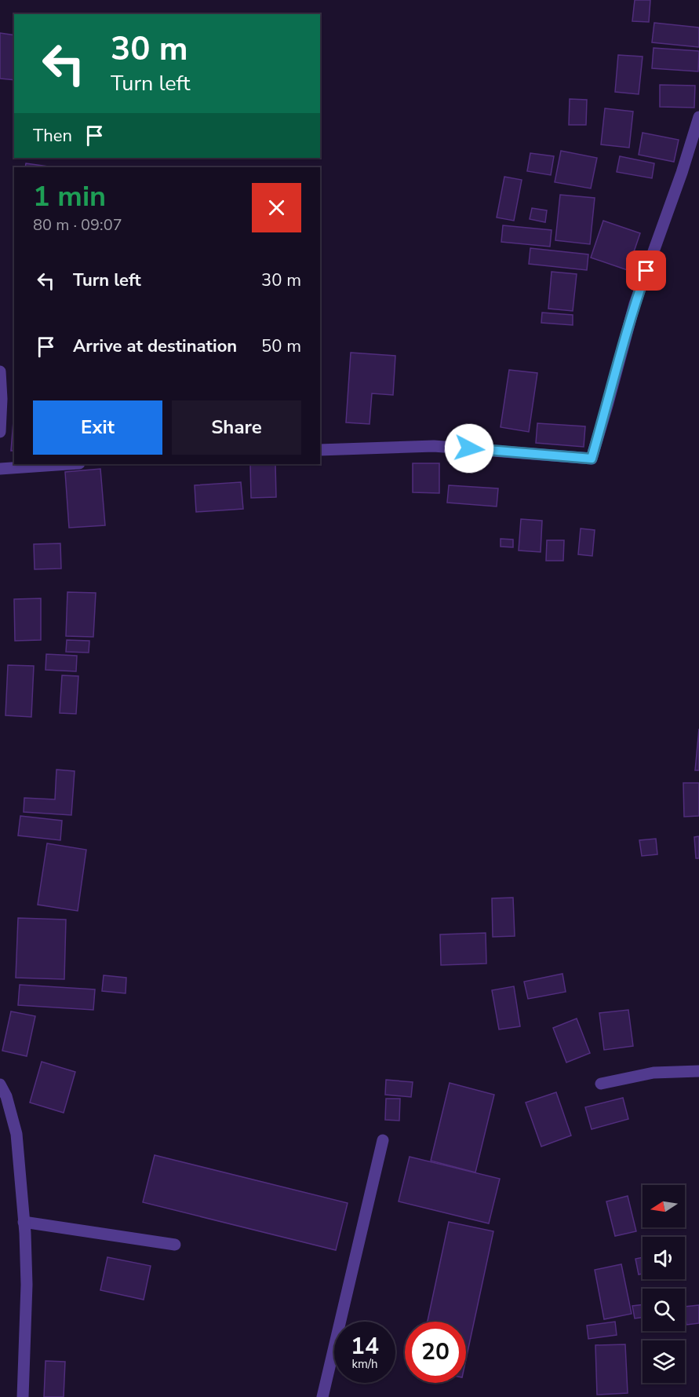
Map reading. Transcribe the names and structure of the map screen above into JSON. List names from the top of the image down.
{
  "north": "left",
  "page": {
    "turn": ["30 m", "Turn left"],
    "then": "Then",
    "heading": ["1 min", "80 m · 09:07"],
    "list": [
      {
        "name": "Turn left",
        "value": "30 m"
      },
      {
        "name": "Arrive at destination",
        "value": "50 m"
      }
    ],
    "buttons": ["Exit", "Share"],
    "speed": "14 km/h",
    "limit": "20"
  }
}
